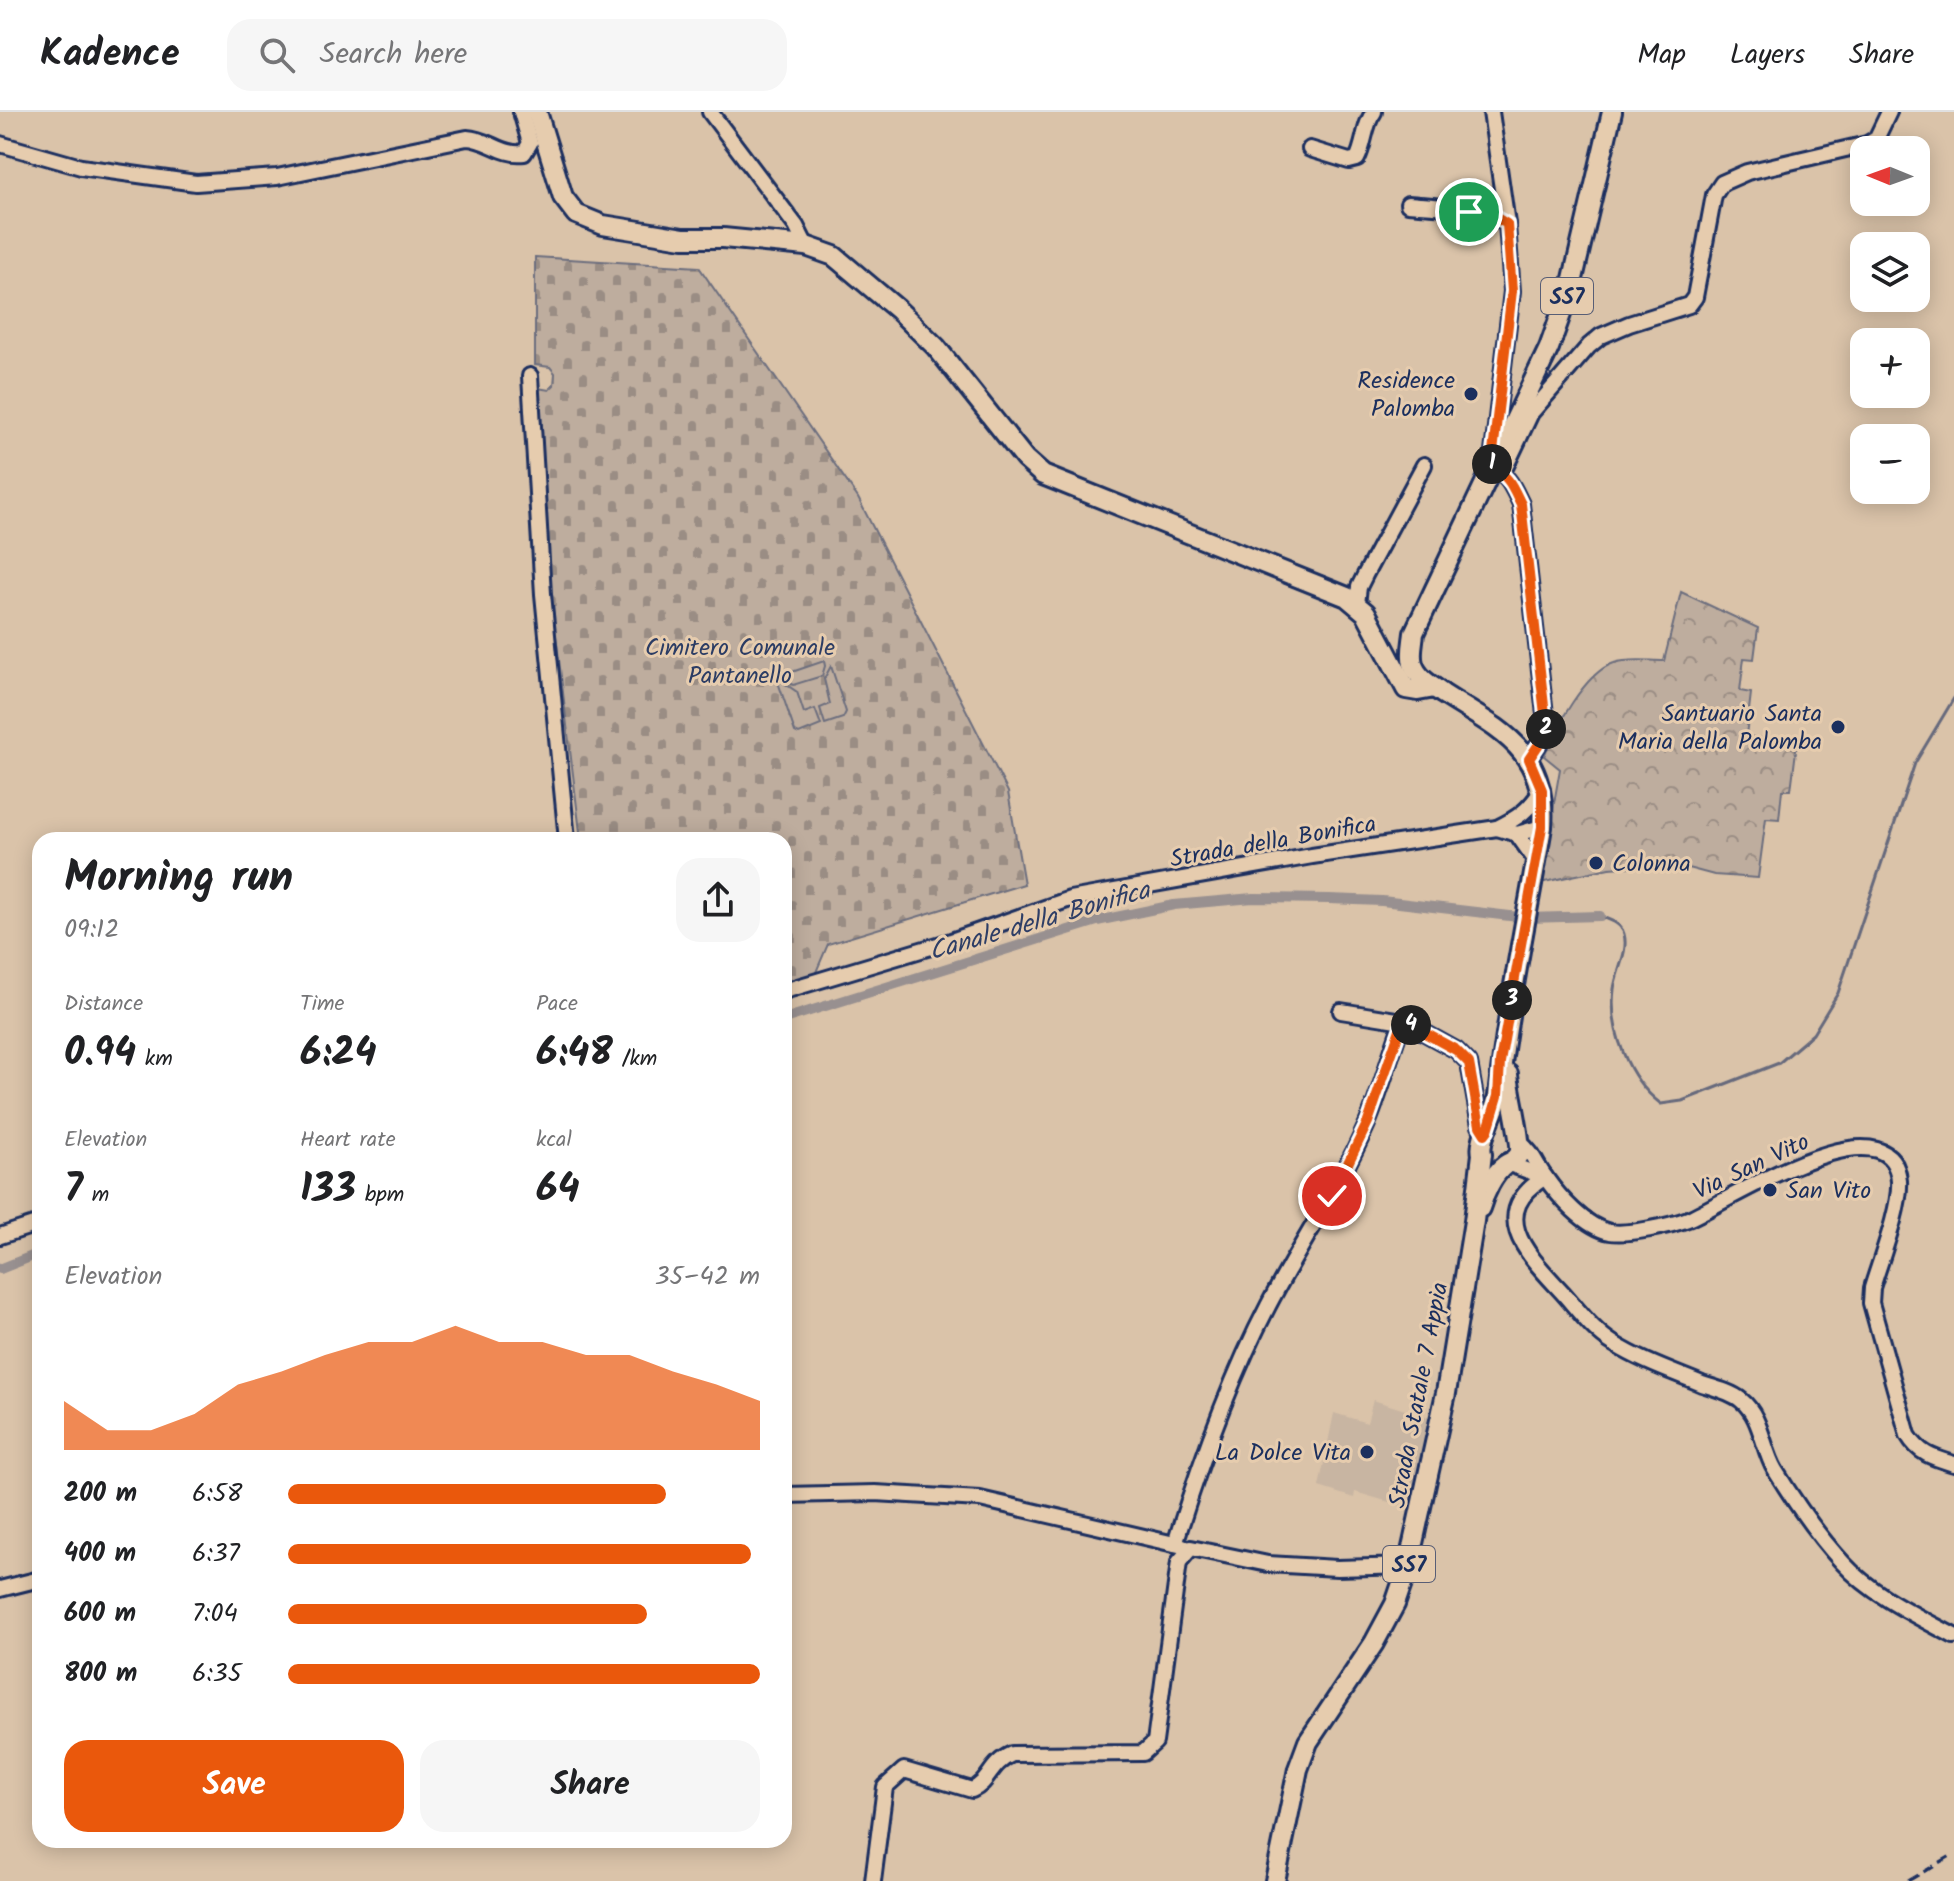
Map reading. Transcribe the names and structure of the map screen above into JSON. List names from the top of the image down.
{
  "streets": {
    "main road": ["SS7", "Strada Statale 7 Appia"],
    "street": ["Strada della Bonifica", "Via San Vito"]
  },
  "crossings": [
    ["Via San Vito", "Strada Statale 7 Appia"]
  ],
  "water": ["Canale della Bonifica"],
  "parks": ["Cimitero Comunale Pantanello"],
  "places": [
    "Residence Palomba",
    "Santuario Santa Maria della Palomba",
    "Colonna",
    "San Vito",
    "La Dolce Vita"
  ],
  "north": "left",
  "page": {
    "header": "Kadence",
    "search": "Search here",
    "nav": ["Map", "Layers", "Share"],
    "map_buttons": ["+", "−"],
    "pins": [
      "1",
      "2",
      "3",
      "4"
    ],
    "heading": ["Morning run", "09:12"],
    "stats": [
      ["Distance", "0.94 km"],
      ["Time", "6:24"],
      ["Pace", "6:48 /km"],
      ["Elevation", "7 m"],
      ["Heart rate", "133 bpm"],
      ["kcal", "64"]
    ],
    "chart": ["Elevation", "35–42 m"],
    "list": [
      {
        "name": "200 m",
        "note": "6:58"
      },
      {
        "name": "400 m",
        "note": "6:37"
      },
      {
        "name": "600 m",
        "note": "7:04"
      },
      {
        "name": "800 m",
        "note": "6:35"
      }
    ],
    "buttons": ["Save", "Share"]
  }
}
